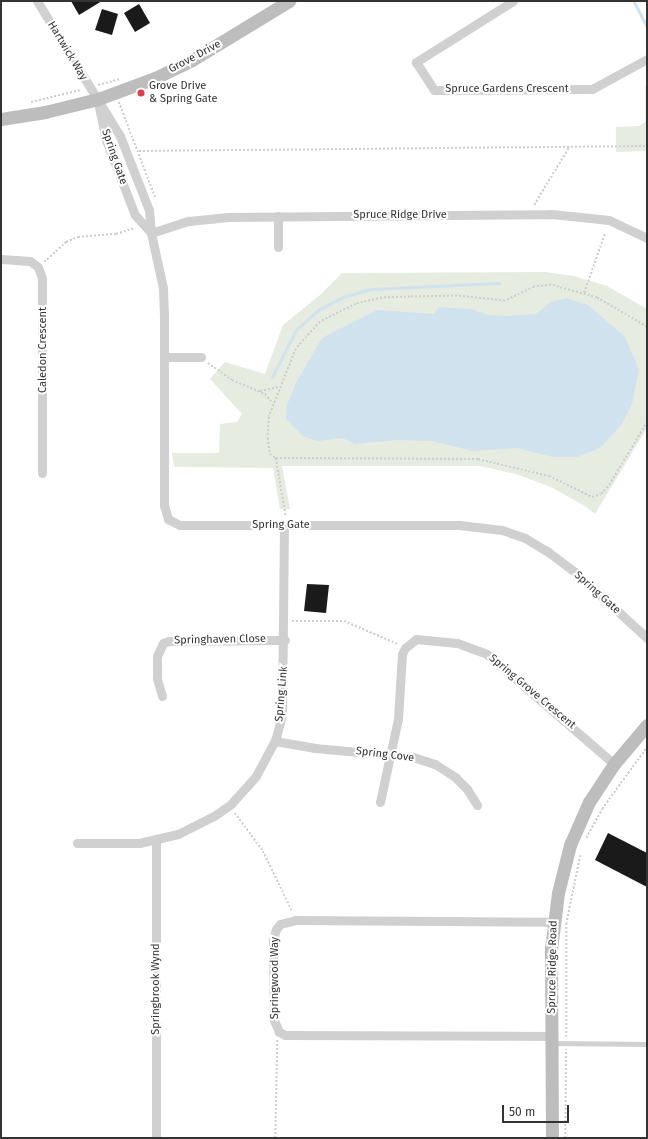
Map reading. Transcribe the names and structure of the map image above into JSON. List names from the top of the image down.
{
  "streets": {
    "street": [
      "Hartwick Way",
      "Grove Drive",
      "Spruce Gardens Crescent",
      "Spring Gate",
      "Spruce Ridge Drive",
      "Caledon Crescent",
      "Springhaven Close",
      "Spring Grove Crescent",
      "Spring Link",
      "Spring Cove",
      "Spruce Ridge Road",
      "Springwood Way",
      "Springbrook Wynd"
    ]
  },
  "crossings": [
    ["Hartwick Way", "Grove Drive"],
    ["Hartwick Way", "Spring Gate"],
    ["Grove Drive", "Spring Gate"],
    ["Spring Gate", "Spruce Ridge Drive"],
    ["Spring Gate", "Spring Link"],
    ["Springhaven Close", "Spring Link"],
    ["Spring Grove Crescent", "Spruce Ridge Road"],
    ["Spring Link", "Spring Cove"],
    ["Spring Link", "Springbrook Wynd"],
    ["Spruce Ridge Road", "Springwood Way"]
  ],
  "places": ["Grove Drive & Spring Gate"],
  "scale_bar": "50 m"
}
